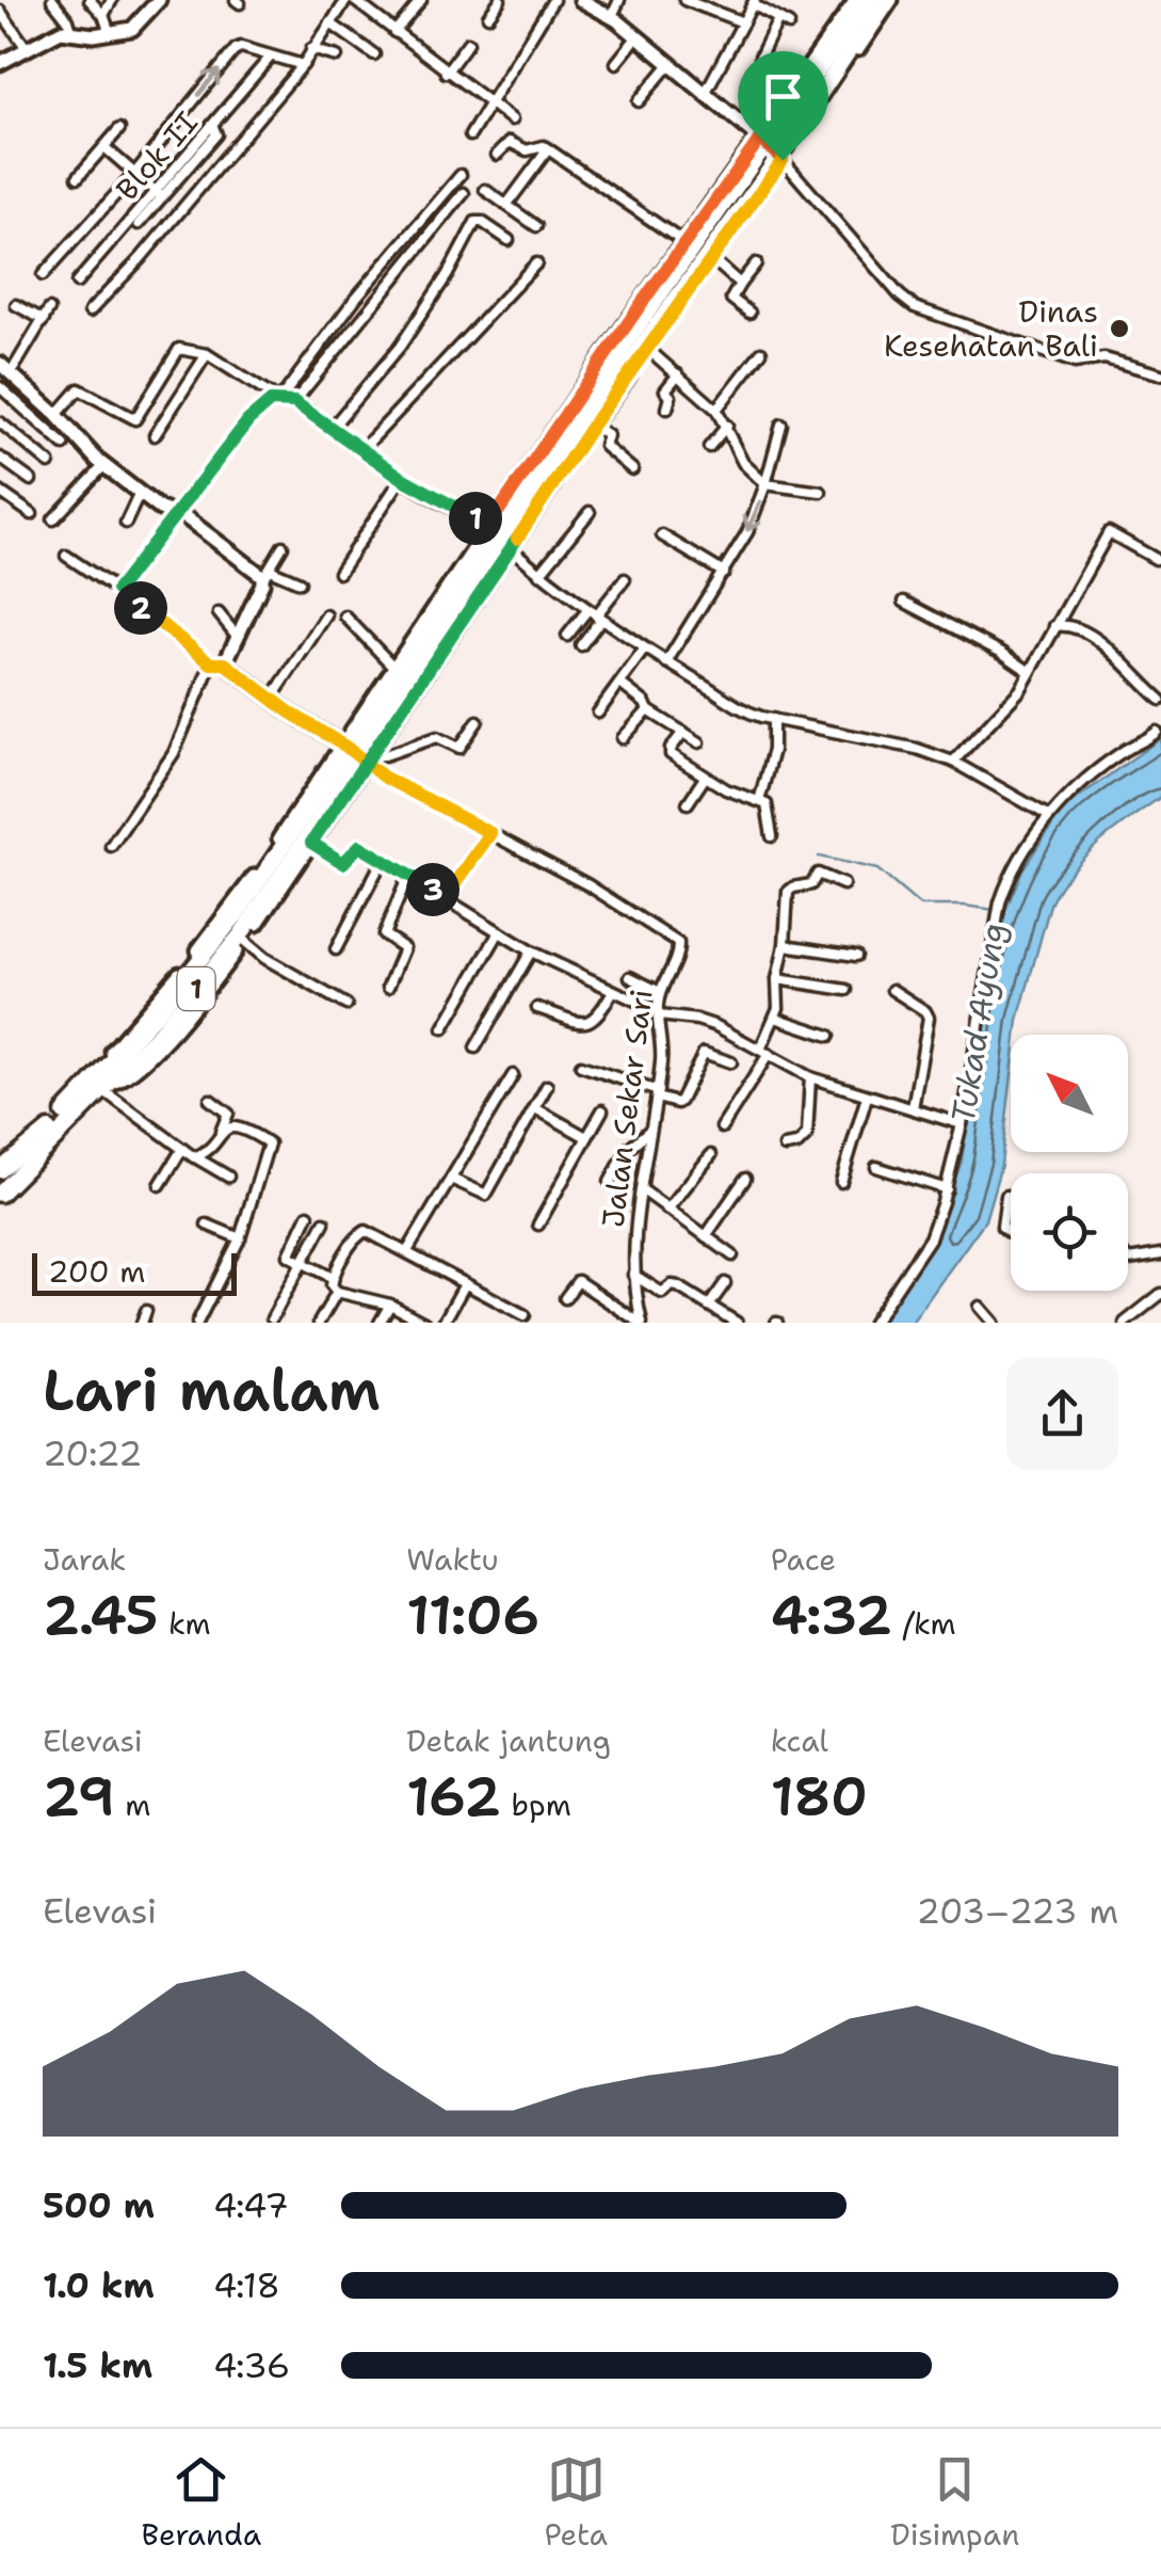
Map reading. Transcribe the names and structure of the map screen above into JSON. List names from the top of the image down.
{
  "streets": {
    "highway": ["1"],
    "street": ["Blok II", "Jalan Sekar Sari"]
  },
  "crossings": [
    ["1", "Jalan Sekar Sari"]
  ],
  "water": ["Tukad Ayung"],
  "places": ["Dinas Kesehatan Bali"],
  "scale_bar": "200 m",
  "north": "top left",
  "page": {
    "pins": ["1", "2", "3"],
    "scale": "200 m",
    "heading": ["Lari malam", "20:22"],
    "stats": [
      ["Jarak", "2.45 km"],
      ["Waktu", "11:06"],
      ["Pace", "4:32 /km"],
      ["Elevasi", "29 m"],
      ["Detak jantung", "162 bpm"],
      ["kcal", "180"]
    ],
    "chart": ["Elevasi", "203–223 m"],
    "list": [
      {
        "name": "500 m",
        "note": "4:47"
      },
      {
        "name": "1.0 km",
        "note": "4:18"
      },
      {
        "name": "1.5 km",
        "note": "4:36"
      }
    ],
    "tabs": ["Beranda", "Peta", "Disimpan"]
  }
}
